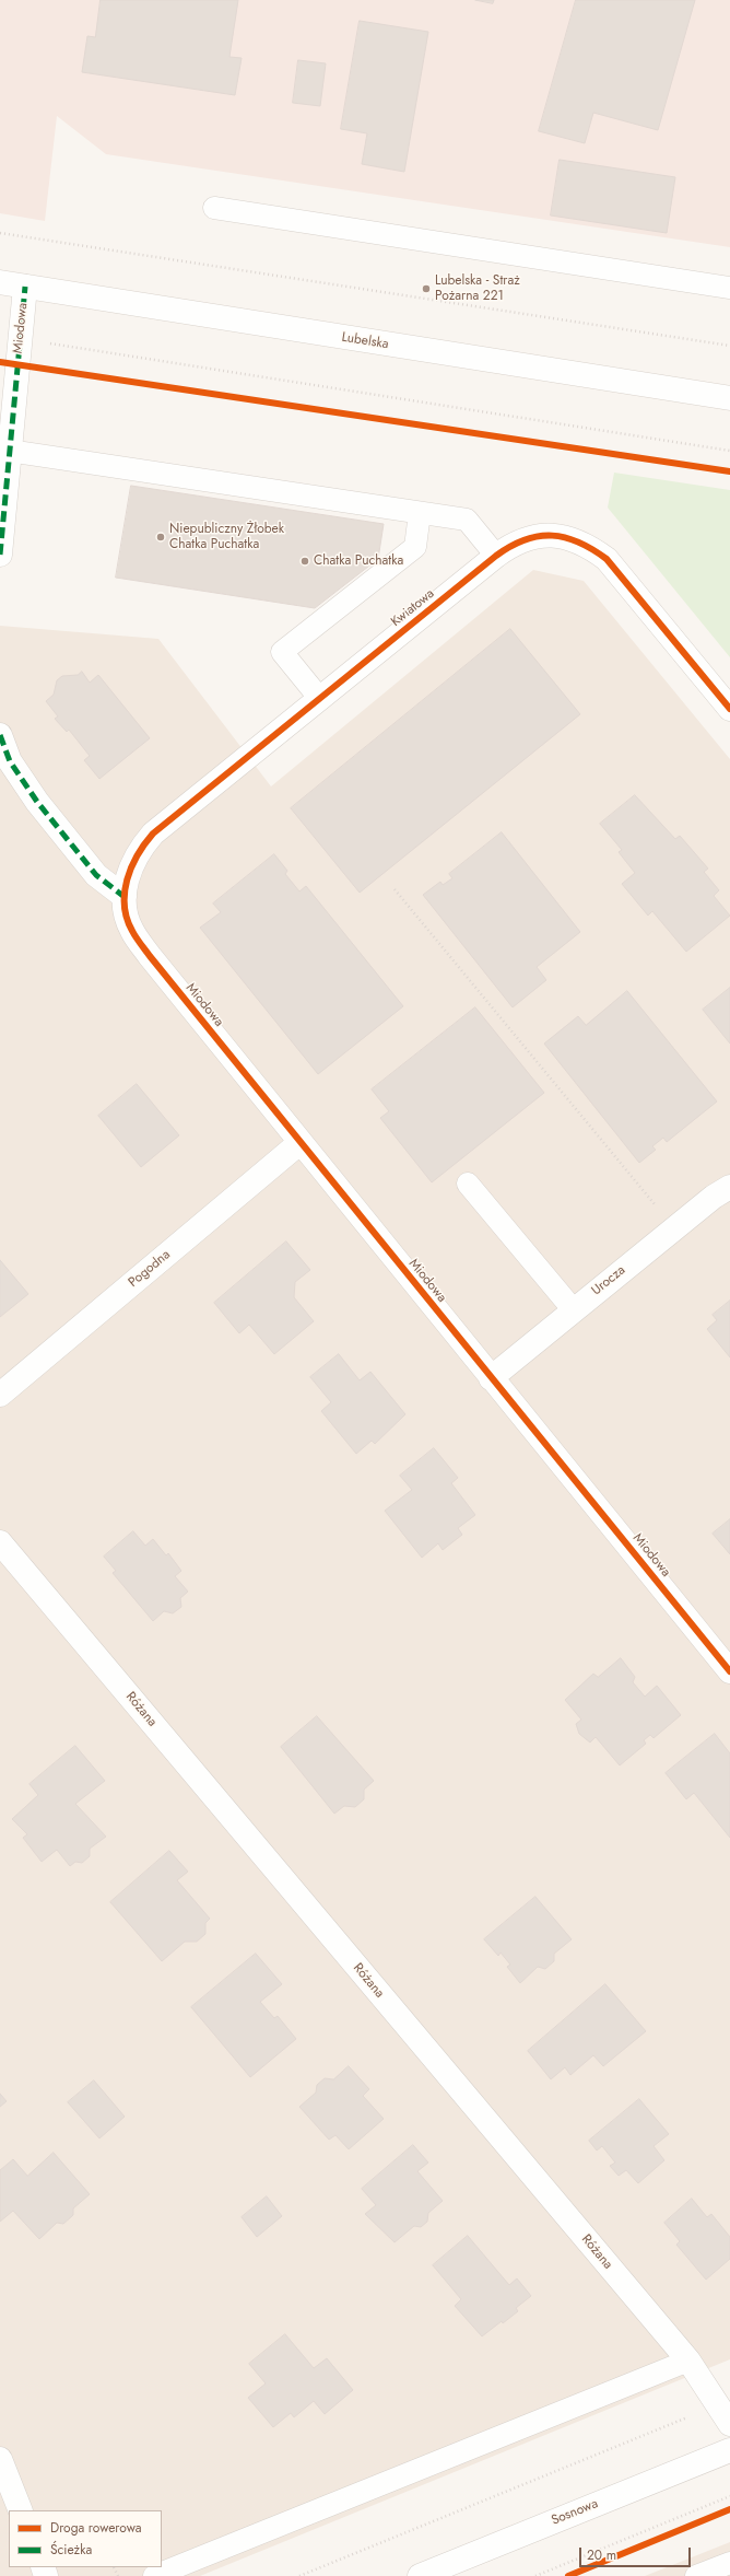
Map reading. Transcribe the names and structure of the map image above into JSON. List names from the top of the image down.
{
  "streets": {
    "street": [
      "Miodowa",
      "Lubelska",
      "Kwiatowa",
      "Pogodna",
      "Urocza",
      "Różana",
      "Sosnowa"
    ]
  },
  "crossings": [
    ["Miodowa", "Lubelska"],
    ["Miodowa", "Kwiatowa"],
    ["Miodowa", "Pogodna"],
    ["Miodowa", "Urocza"]
  ],
  "places": ["Lubelska - Straż Pożarna 221", "Niepubliczny Żłobek Chatka Puchatka", "Chatka Puchatka"],
  "legend": ["Droga rowerowa", "Ścieżka"],
  "scale_bar": "20 m"
}
